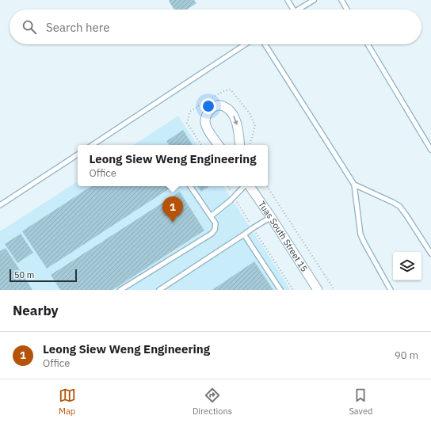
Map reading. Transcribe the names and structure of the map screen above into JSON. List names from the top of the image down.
{
  "streets": {
    "street": ["Tuas South Street 15"]
  },
  "scale_bar": "50 m",
  "page": {
    "search": "Search here",
    "popup": ["Leong Siew Weng Engineering", "Office"],
    "pins": "1",
    "scale": "50 m",
    "heading": "Nearby",
    "list": [
      {
        "mark": "1",
        "name": "Leong Siew Weng Engineering",
        "note": "Office",
        "value": "90 m"
      }
    ],
    "nav": ["Map", "Directions", "Saved"]
  }
}
